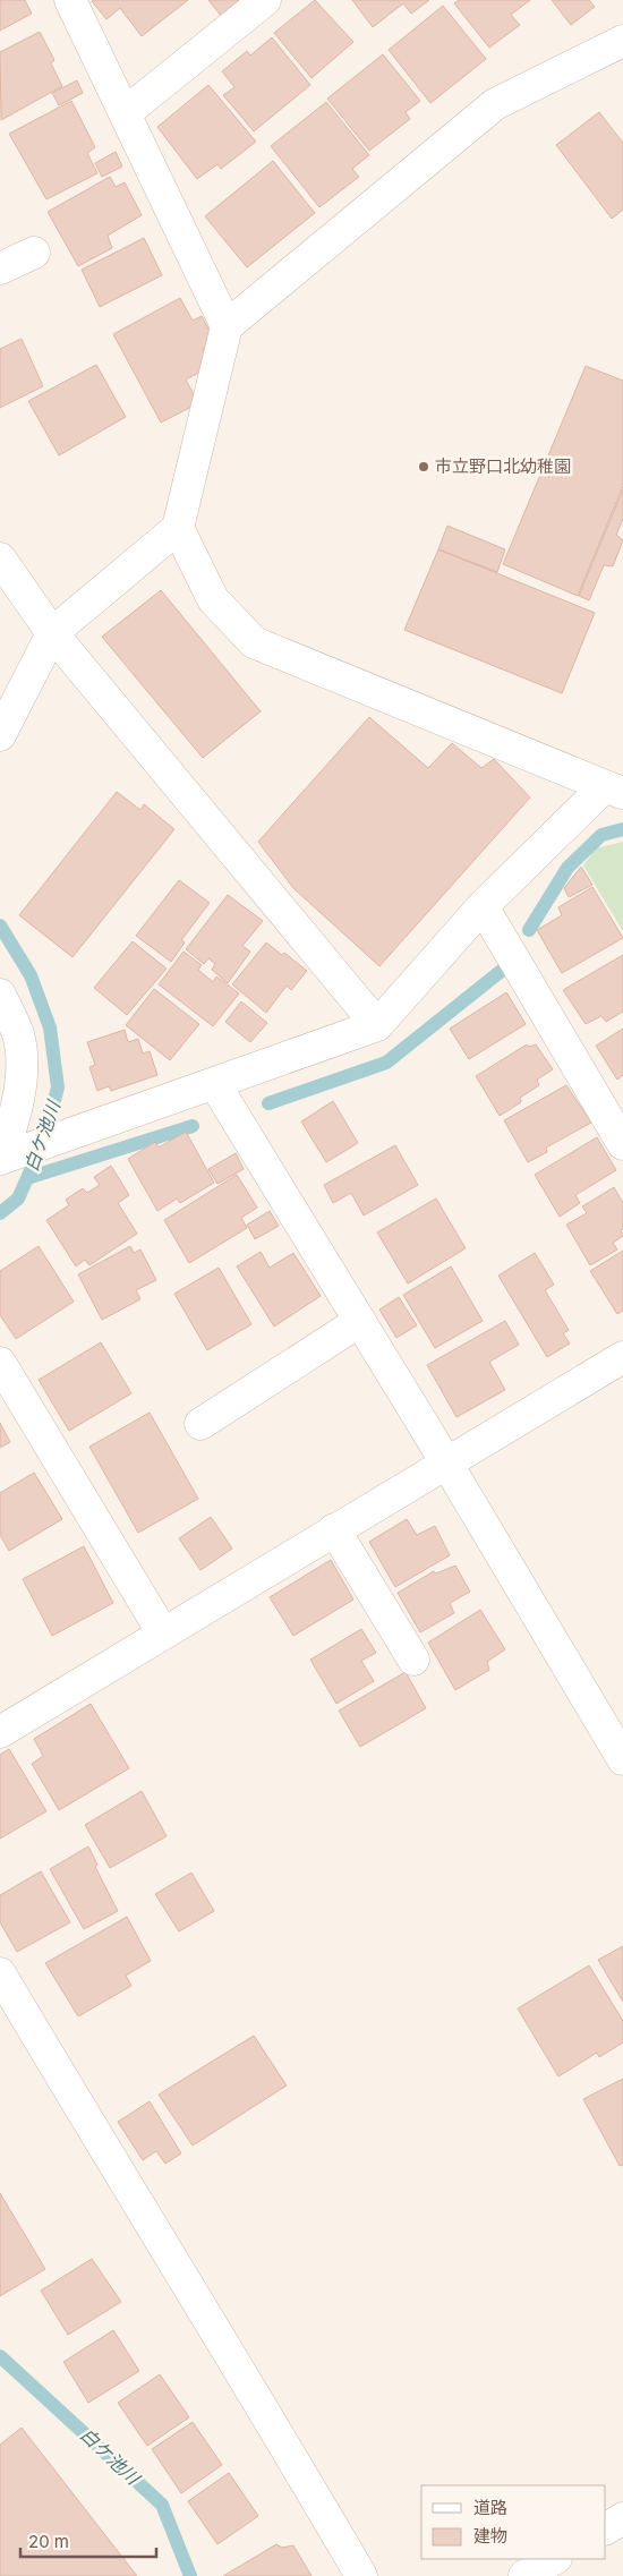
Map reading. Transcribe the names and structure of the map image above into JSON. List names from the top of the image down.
{
  "water": ["白ケ池川"],
  "places": ["市立野口北幼稚園"],
  "legend": ["道路", "建物"],
  "scale_bar": "20 m"
}
